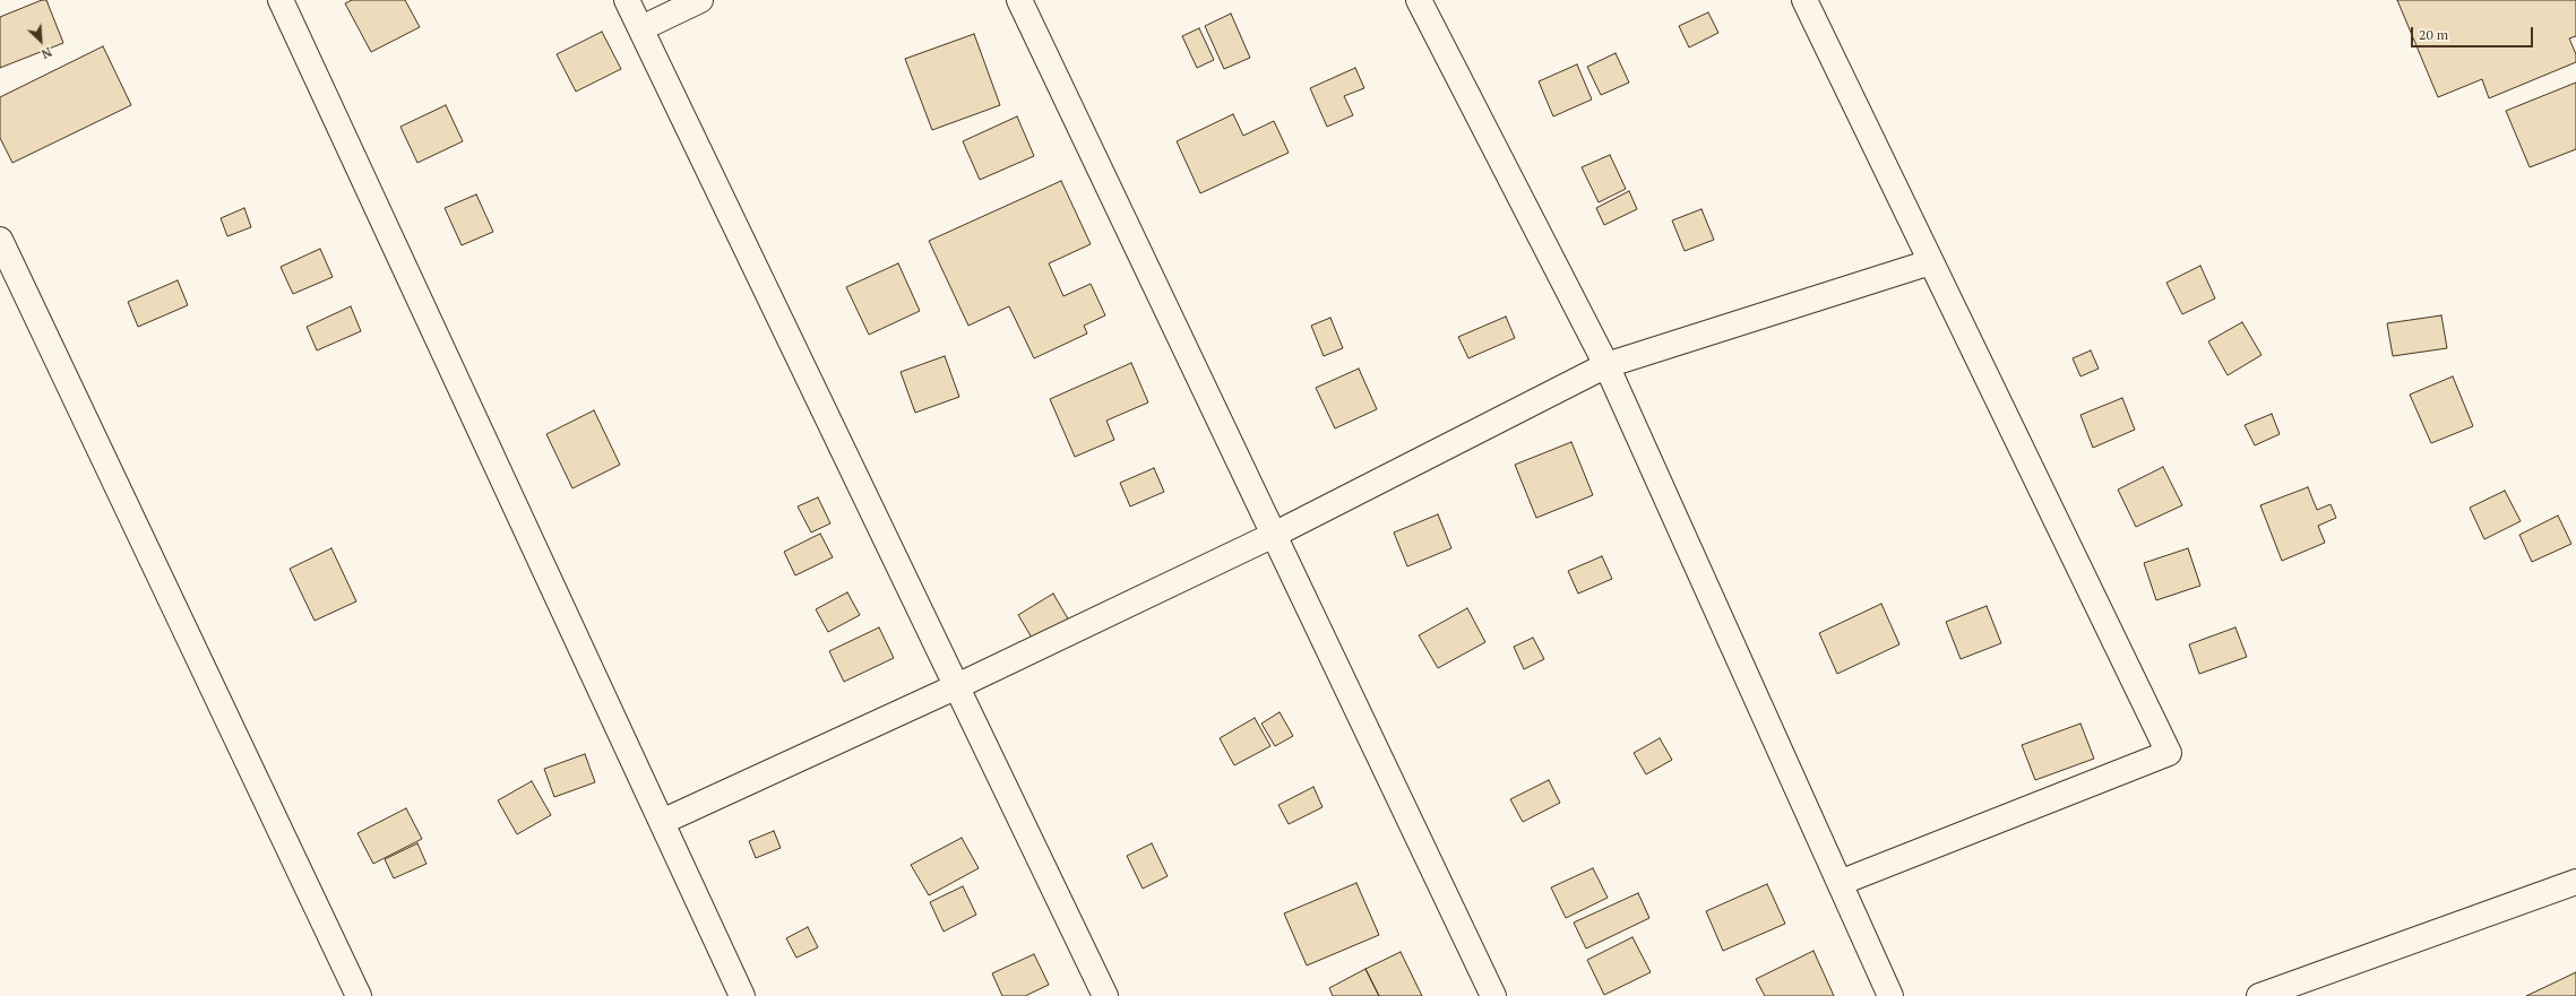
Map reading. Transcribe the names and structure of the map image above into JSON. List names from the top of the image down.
{
  "scale_bar": "20 m",
  "north": "bottom right"
}
